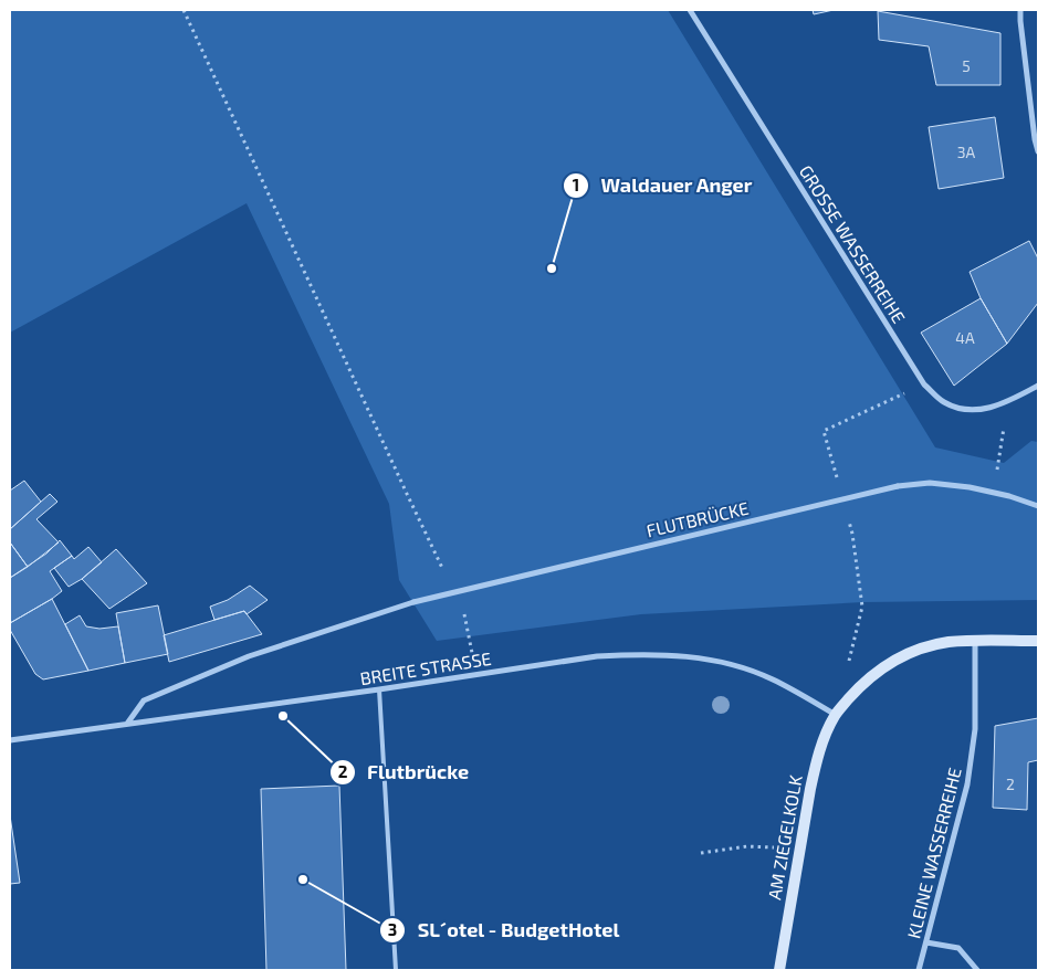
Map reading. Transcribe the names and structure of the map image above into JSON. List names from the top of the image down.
{
  "streets": {
    "main road": ["AM ZIEGELKOLK"],
    "street": [
      "GROSSE WASSERREIHE",
      "FLUTBRÜCKE",
      "BREITE STRASSE",
      "KLEINE WASSERREIHE"
    ]
  },
  "crossings": [
    ["FLUTBRÜCKE", "BREITE STRASSE"],
    ["BREITE STRASSE", "AM ZIEGELKOLK"],
    ["AM ZIEGELKOLK", "KLEINE WASSERREIHE"]
  ],
  "places": ["Waldauer Anger", "Flutbrücke", "SL´otel - BudgetHotel"],
  "house_numbers": [
    "5",
    "3A",
    "4A",
    "2"
  ]
}
